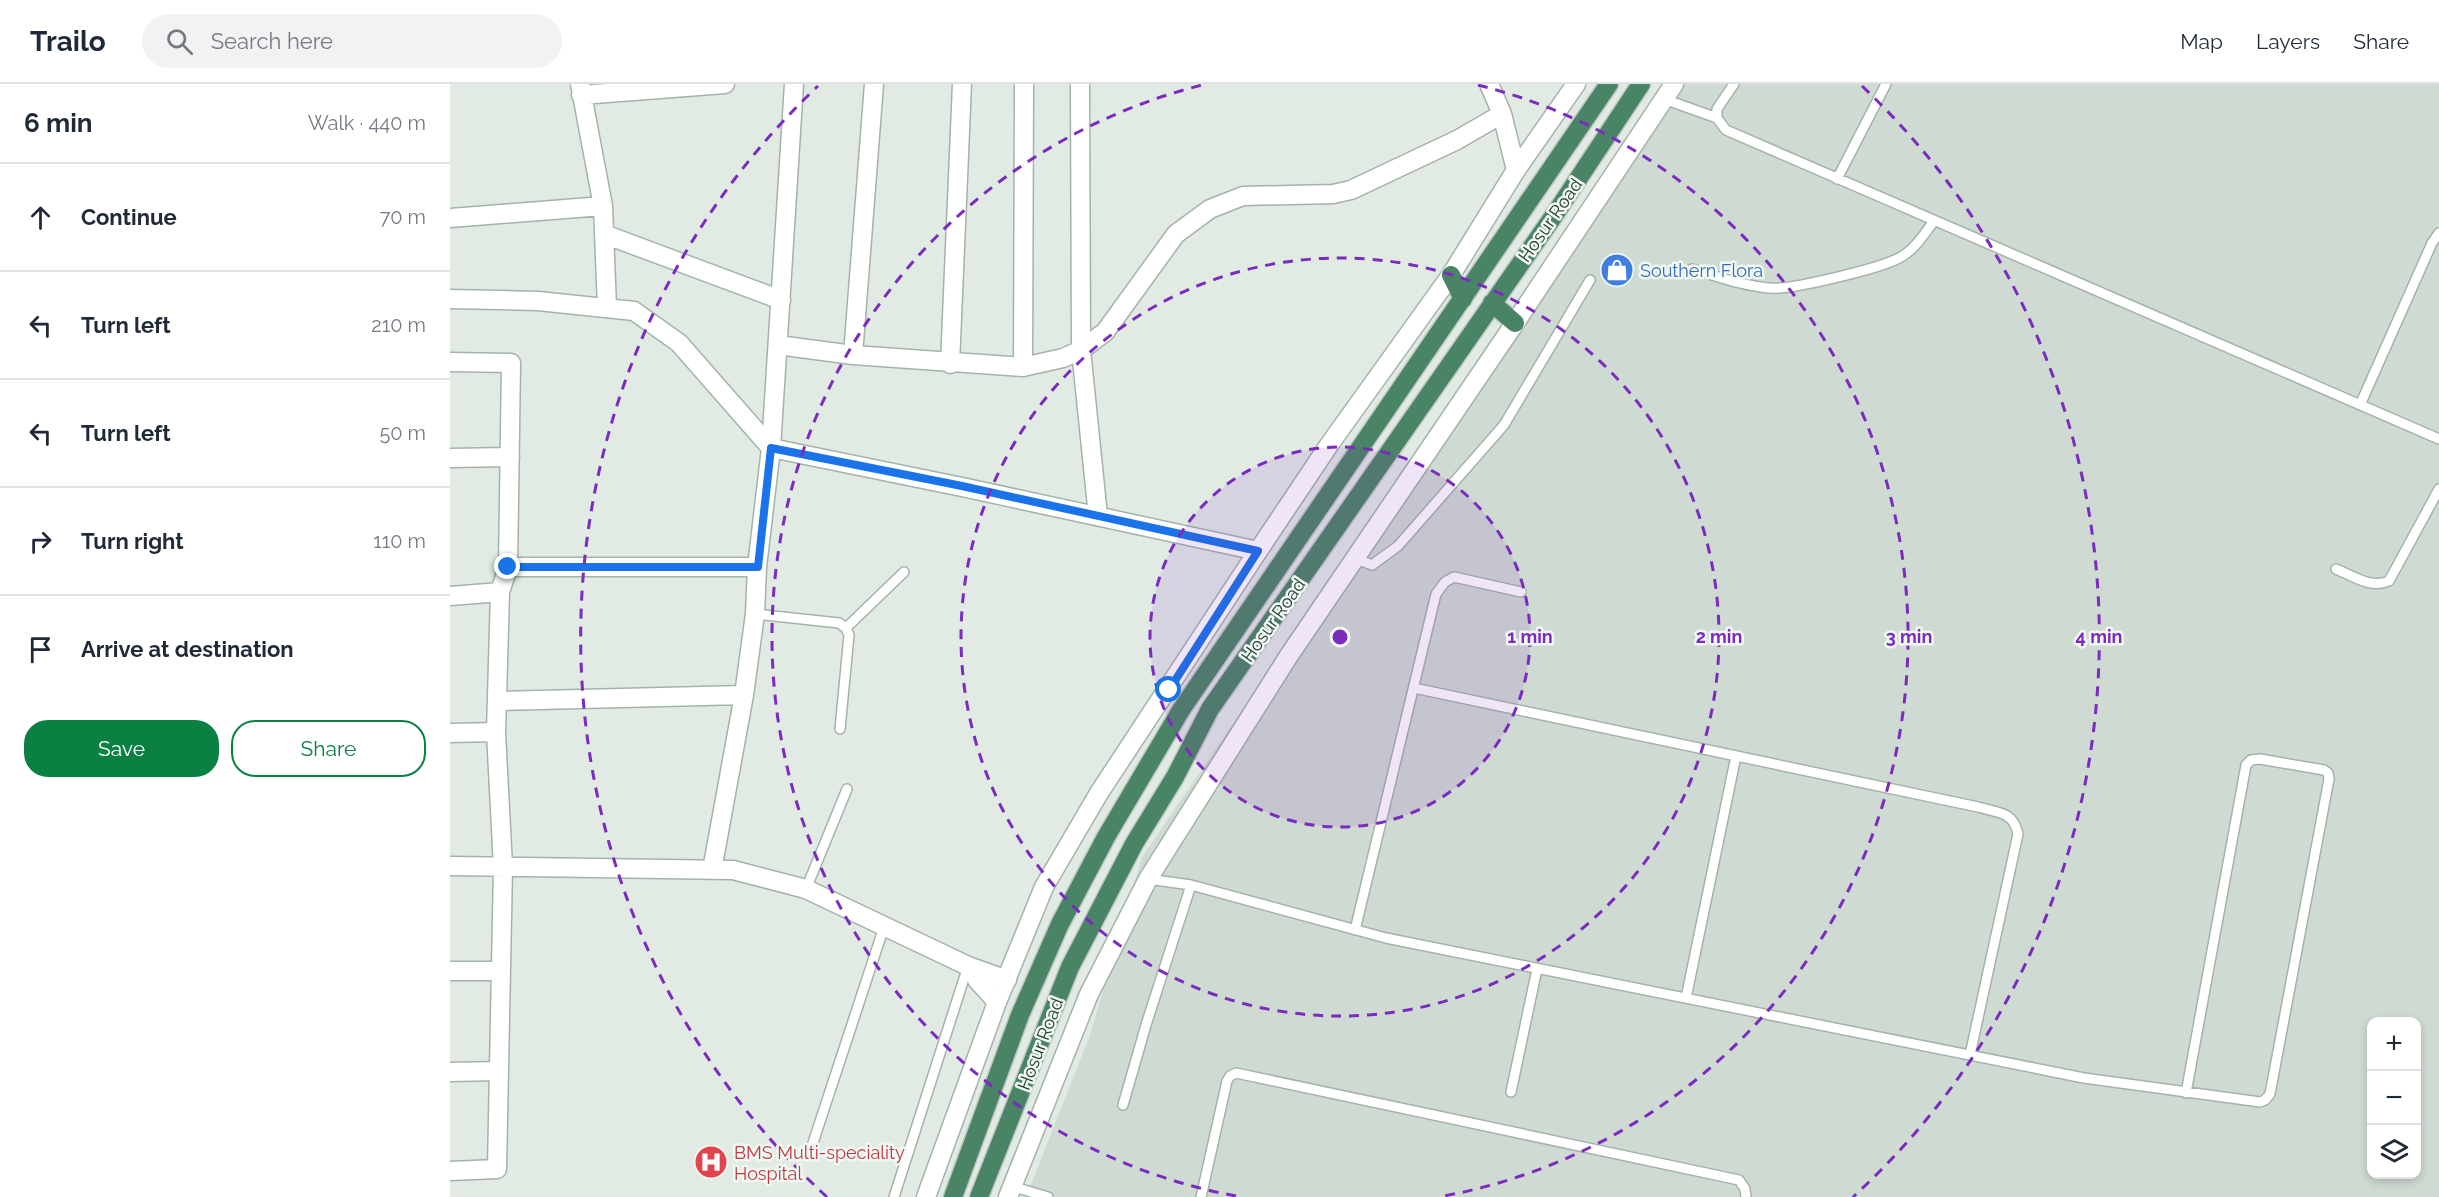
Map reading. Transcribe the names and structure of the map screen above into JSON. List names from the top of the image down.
{
  "streets": {
    "highway": ["Hosur Road"]
  },
  "places": {
    "shop": ["Southern Flora"],
    "hospital": ["BMS Multi-speciality Hospital"]
  },
  "page": {
    "header": "Trailo",
    "search": "Search here",
    "nav": ["Map", "Layers", "Share"],
    "heading": ["6 min", "Walk · 440 m"],
    "list": [
      ["Continue", "70 m"],
      ["Turn left", "210 m"],
      ["Turn left", "50 m"],
      ["Turn right", "110 m"],
      "Arrive at destination"
    ],
    "buttons": ["Save", "Share"],
    "map_buttons": ["+", "−"]
  },
  "rings": [
    "1 min",
    "2 min",
    "3 min",
    "4 min"
  ]
}
